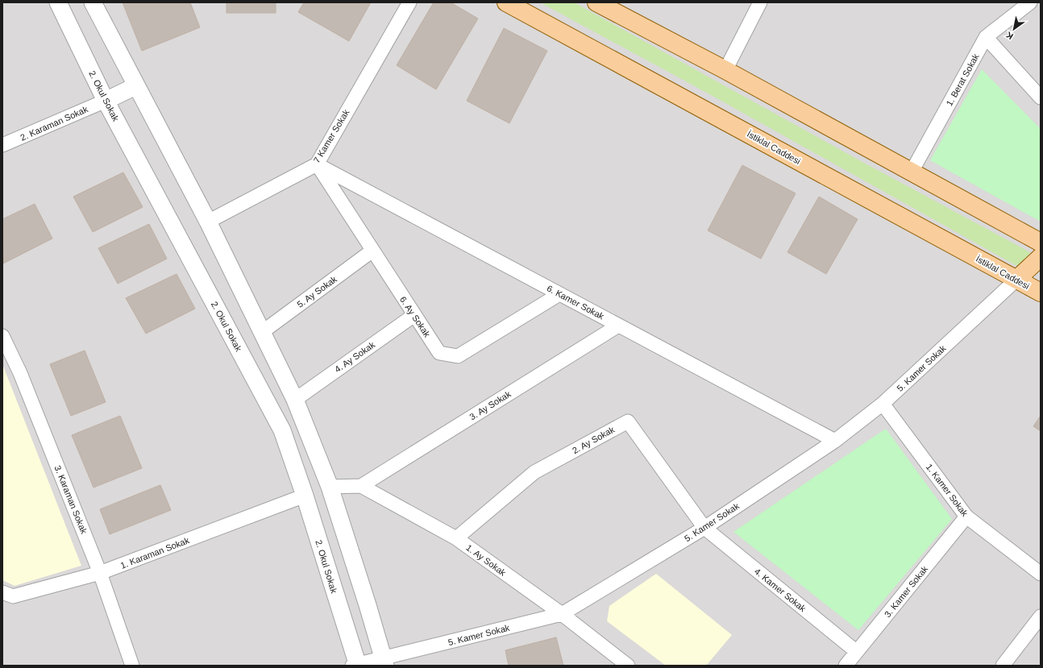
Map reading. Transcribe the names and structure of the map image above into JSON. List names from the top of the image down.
{
  "streets": {
    "main road": ["İstiklal Caddesi"],
    "street": [
      "1. Berat Sokak",
      "2. Okul Sokak",
      "2. Karaman Sokak",
      "7 Kamer Sokak",
      "5. Ay Sokak",
      "6. Kamer Sokak",
      "6. Ay Sokak",
      "4. Ay Sokak",
      "5. Kamer Sokak",
      "3. Ay Sokak",
      "2. Ay Sokak",
      "1. Kamer Sokak",
      "3. Karaman Sokak",
      "1. Karaman Sokak",
      "1. Ay Sokak",
      "4. Kamer Sokak",
      "3. Kamer Sokak"
    ]
  },
  "crossings": [
    ["2. Okul Sokak", "2. Karaman Sokak"],
    ["2. Okul Sokak", "5. Kamer Sokak"],
    ["2. Okul Sokak", "1. Karaman Sokak"],
    ["7 Kamer Sokak", "6. Kamer Sokak"],
    ["7 Kamer Sokak", "6. Ay Sokak"],
    ["İstiklal Caddesi", "5. Kamer Sokak"],
    ["5. Ay Sokak", "6. Ay Sokak"],
    ["6. Kamer Sokak", "6. Ay Sokak"],
    ["6. Kamer Sokak", "5. Kamer Sokak"],
    ["6. Kamer Sokak", "3. Ay Sokak"],
    ["6. Ay Sokak", "4. Ay Sokak"],
    ["5. Kamer Sokak", "2. Ay Sokak"],
    ["5. Kamer Sokak", "1. Kamer Sokak"],
    ["5. Kamer Sokak", "1. Ay Sokak"],
    ["5. Kamer Sokak", "4. Kamer Sokak"],
    ["3. Ay Sokak", "1. Ay Sokak"],
    ["2. Ay Sokak", "1. Ay Sokak"],
    ["2. Ay Sokak", "4. Kamer Sokak"],
    ["1. Kamer Sokak", "3. Kamer Sokak"],
    ["3. Karaman Sokak", "1. Karaman Sokak"],
    ["4. Kamer Sokak", "3. Kamer Sokak"]
  ],
  "north": "bottom left"
}
